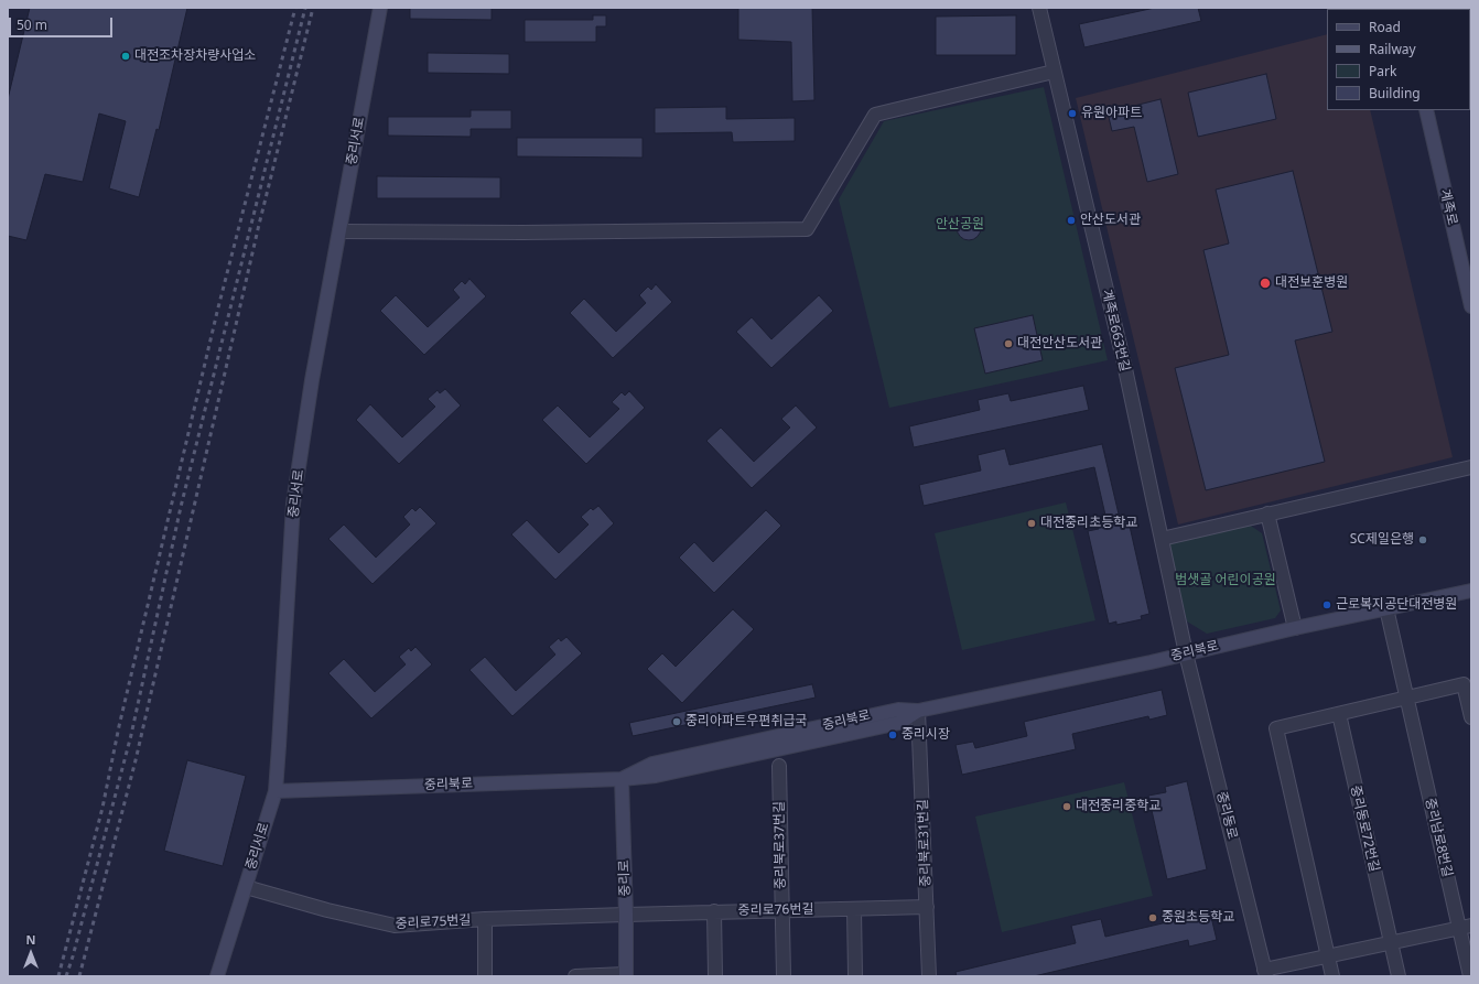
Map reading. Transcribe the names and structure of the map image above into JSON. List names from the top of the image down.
{
  "streets": {
    "main road": [
      "중리서로",
      "계족로",
      "중리북로",
      "중리로"
    ],
    "street": [
      "계족로663번길",
      "중리동로",
      "중리동로72번길",
      "중리남로8번길",
      "중리북로31번길",
      "중리북로37번길",
      "중리로76번길",
      "중리로75번길"
    ]
  },
  "crossings": [
    ["중리서로", "중리북로"],
    ["중리서로", "중리로75번길"],
    ["계족로663번길", "중리북로"],
    ["계족로663번길", "중리동로"],
    ["중리북로", "중리동로"],
    ["중리북로", "중리남로8번길"],
    ["중리북로", "중리북로31번길"],
    ["중리북로", "중리로"],
    ["중리북로31번길", "중리로76번길"],
    ["중리북로37번길", "중리로76번길"],
    ["중리로", "중리로76번길"],
    ["중리로", "중리로75번길"],
    ["중리로76번길", "중리로75번길"]
  ],
  "parks": ["안산공원", "범샛골 어린이공원"],
  "places": [
    "대전조차장차량사업소",
    "유원아파트",
    "안산도서관",
    "대전보훈병원",
    "대전안산도서관",
    "대전중리초등학교",
    "SC제일은행",
    "근로복지공단대전병원",
    "중리아파트우편취급국",
    "중리시장",
    "대전중리중학교",
    "중원초등학교"
  ],
  "legend": [
    "Road",
    "Railway",
    "Park",
    "Building"
  ],
  "scale_bar": "50 m",
  "north": "top"
}
